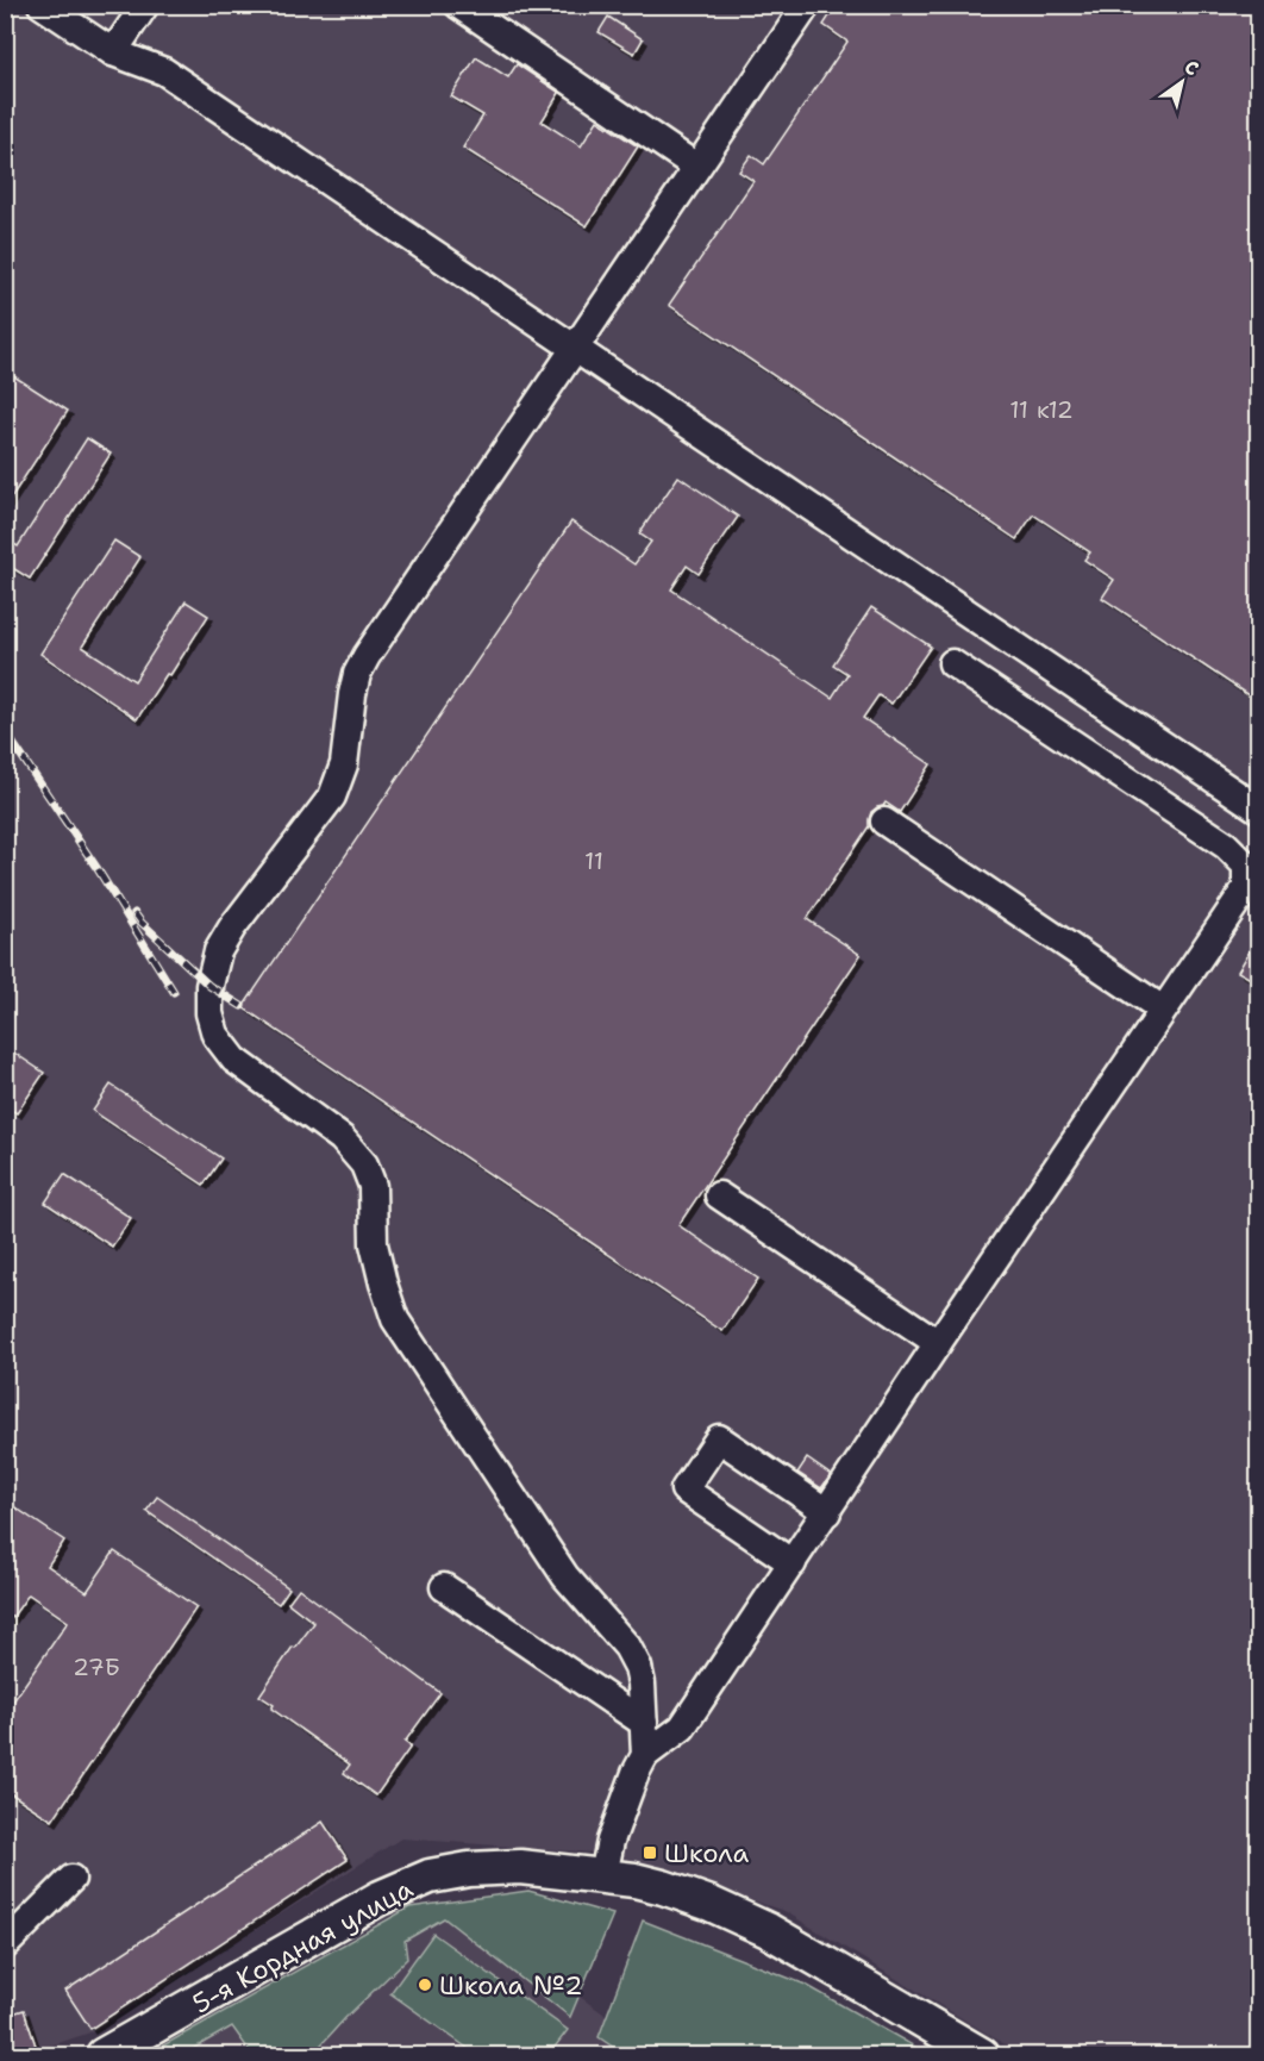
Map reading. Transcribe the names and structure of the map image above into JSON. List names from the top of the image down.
{
  "streets": {
    "main road": ["5-я Кордная улица"]
  },
  "places": {
    "transit": ["Школа"],
    "other": ["Школа №2"]
  },
  "house_numbers": ["11 к12", "11", "27Б"],
  "north": "top right"
}
